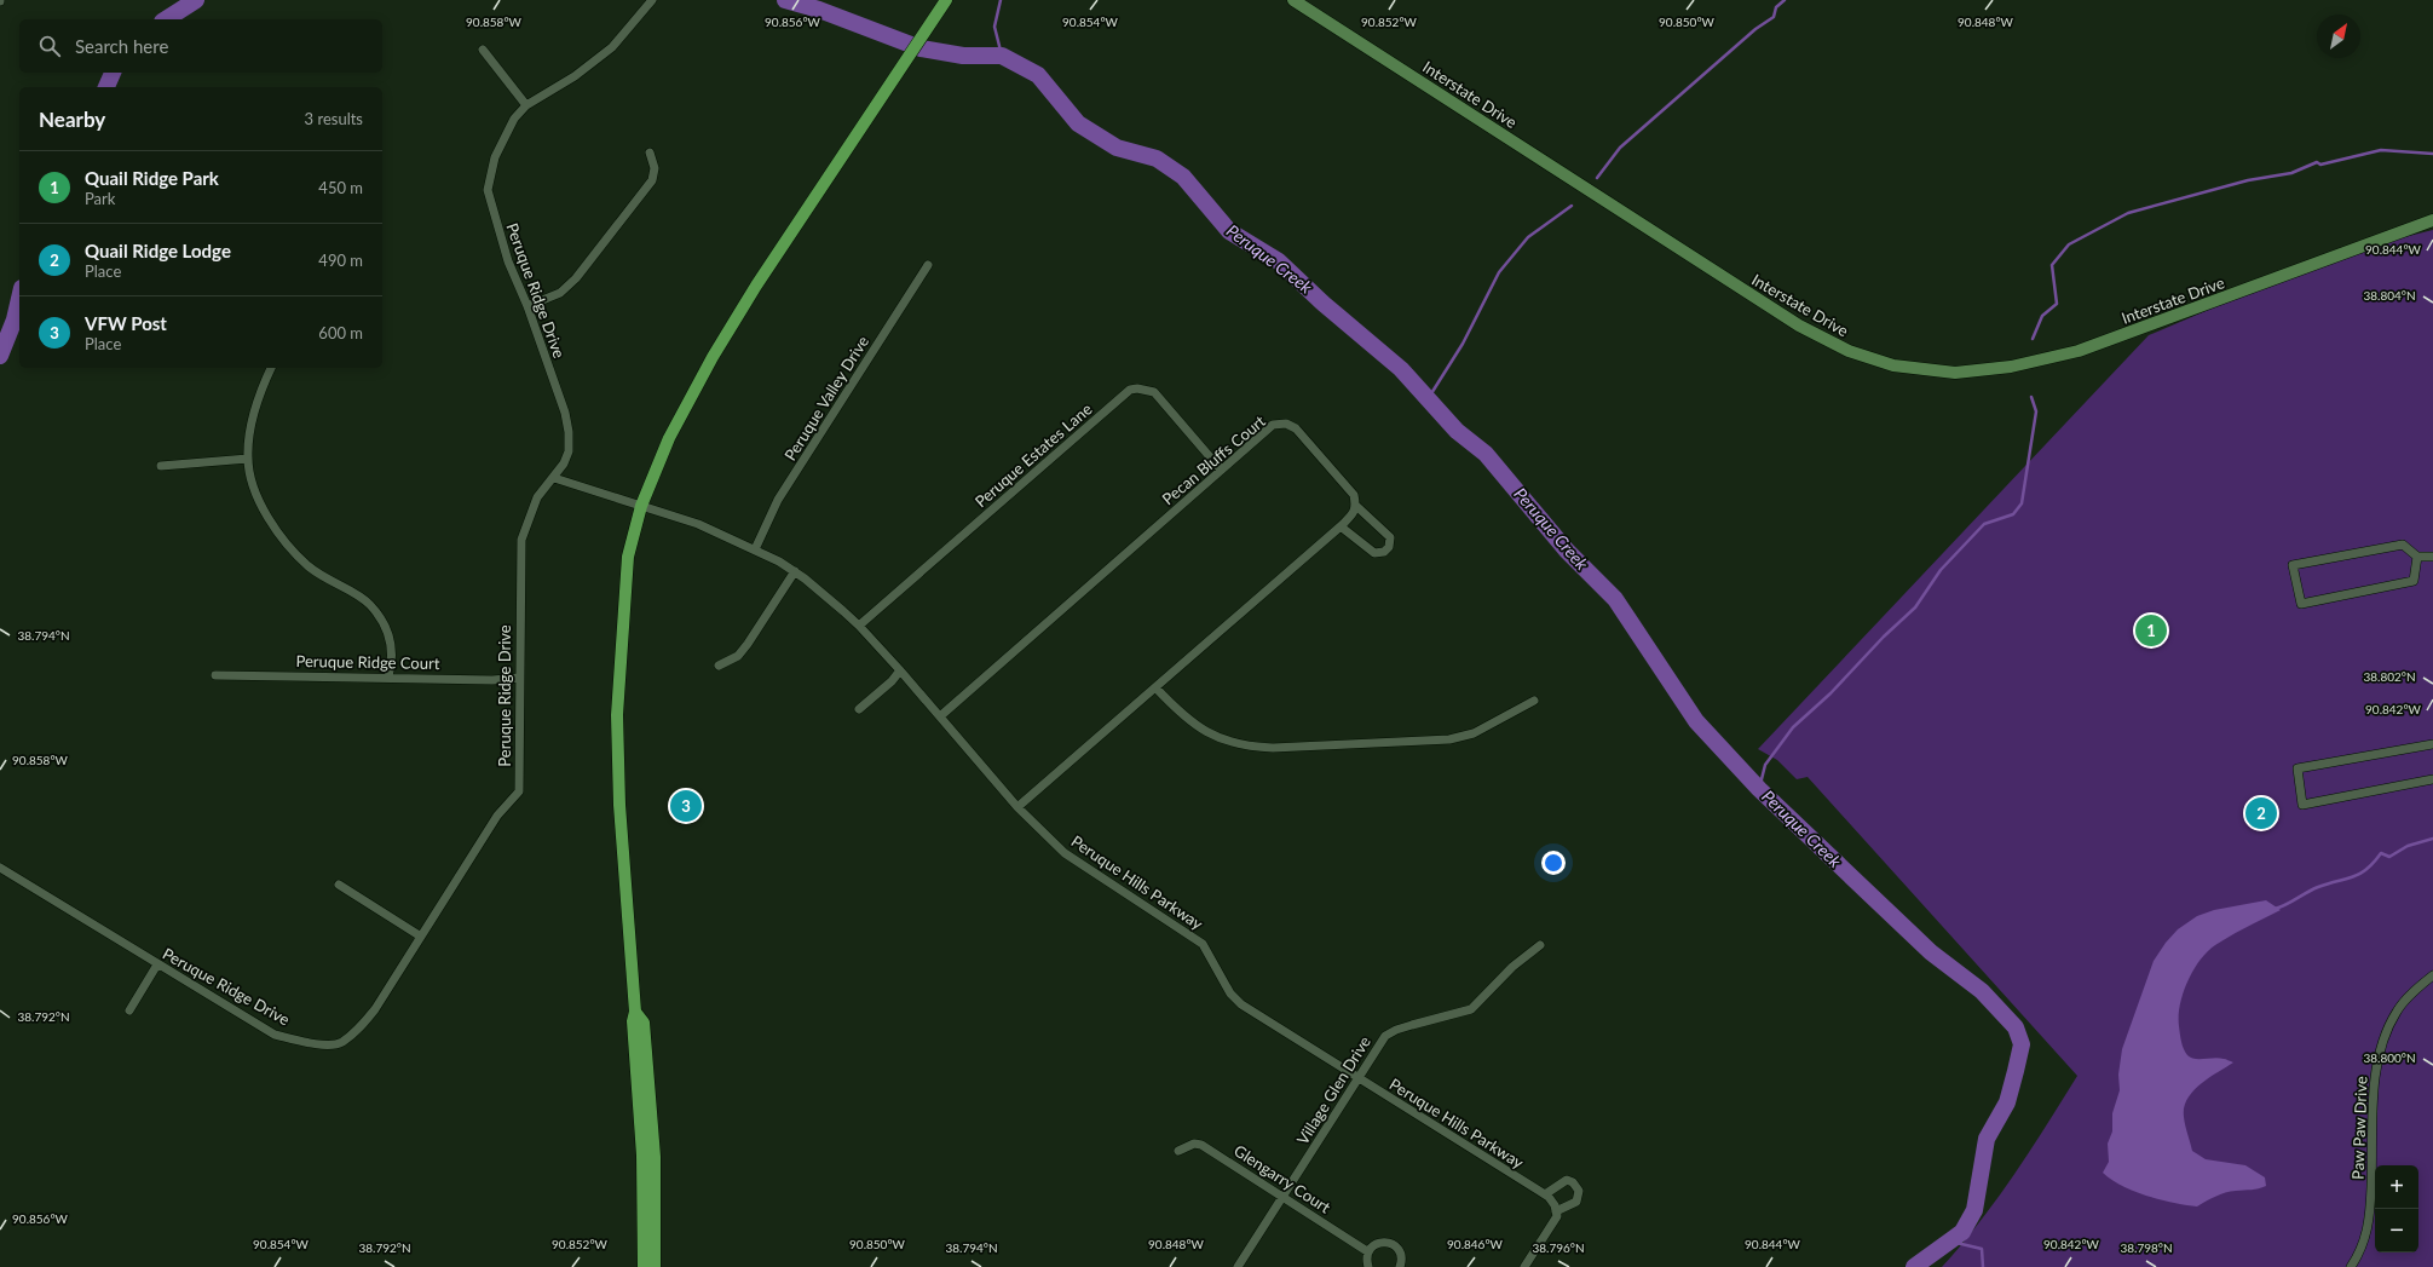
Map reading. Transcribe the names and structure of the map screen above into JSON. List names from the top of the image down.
{
  "streets": {
    "main road": ["Interstate Drive"],
    "street": [
      "Peruque Ridge Drive",
      "Peruque Valley Drive",
      "Peruque Estates Lane",
      "Pecan Bluffs Court",
      "Peruque Ridge Court",
      "Peruque Hills Parkway",
      "Village Glen Drive",
      "Paw Paw Drive",
      "Glengarry Court"
    ]
  },
  "crossings": [
    ["Peruque Ridge Drive", "Peruque Ridge Court"],
    ["Peruque Ridge Drive", "Peruque Hills Parkway"],
    ["Peruque Valley Drive", "Peruque Hills Parkway"],
    ["Peruque Estates Lane", "Pecan Bluffs Court"],
    ["Peruque Estates Lane", "Peruque Hills Parkway"],
    ["Pecan Bluffs Court", "Peruque Hills Parkway"],
    ["Peruque Hills Parkway", "Village Glen Drive"],
    ["Village Glen Drive", "Glengarry Court"]
  ],
  "water": ["Peruque Creek"],
  "north": "top right",
  "page": {
    "search": "Search here",
    "heading": ["Nearby", "3 results"],
    "list": [
      {
        "mark": "1",
        "name": "Quail Ridge Park",
        "note": "Park",
        "value": "450 m"
      },
      {
        "mark": "2",
        "name": "Quail Ridge Lodge",
        "note": "Place",
        "value": "490 m"
      },
      {
        "mark": "3",
        "name": "VFW Post",
        "note": "Place",
        "value": "600 m"
      }
    ],
    "pins": ["1", "3", "2"],
    "map_buttons": ["+", "−"]
  },
  "coordinates": [
    "90.856°W",
    "90.852°W",
    "90.848°W",
    "90.858°W",
    "90.854°W",
    "90.850°W",
    "90.844°W",
    "38.804°N",
    "38.794°N",
    "38.802°N",
    "90.842°W",
    "38.792°N",
    "38.800°N",
    "90.846°W",
    "38.796°N",
    "38.798°N"
  ]
}
